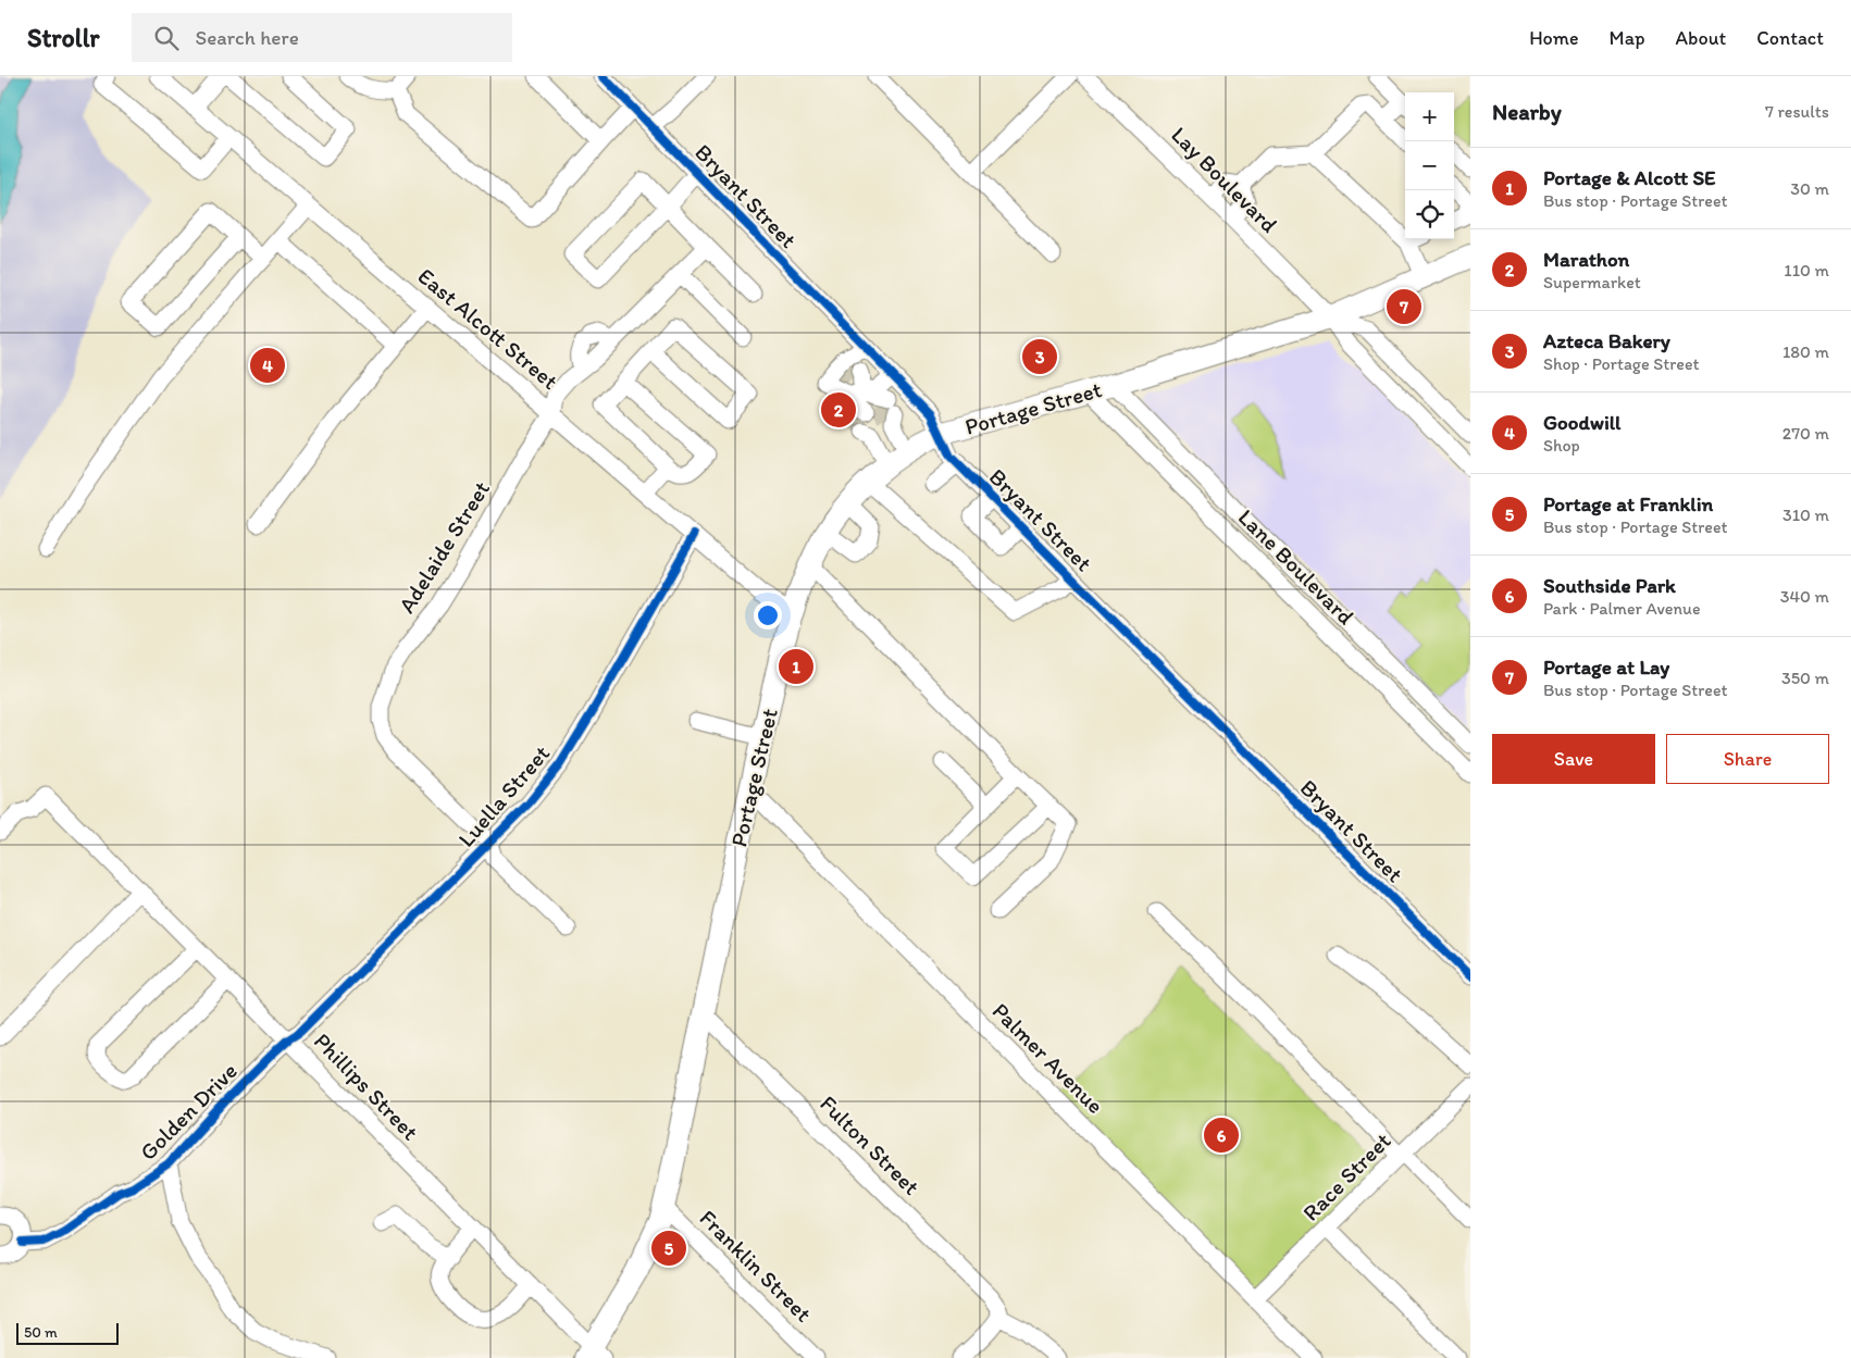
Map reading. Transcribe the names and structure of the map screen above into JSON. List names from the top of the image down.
{
  "streets": {
    "main road": ["Portage Street"],
    "street": [
      "Lay Boulevard",
      "Bryant Street",
      "East Alcott Street",
      "Adelaide Street",
      "Lane Boulevard",
      "Luella Street",
      "Palmer Avenue",
      "Phillips Street",
      "Golden Drive",
      "Fulton Street",
      "Race Street",
      "Franklin Street"
    ]
  },
  "crossings": [
    ["Lay Boulevard", "Portage Street"],
    ["Bryant Street", "Portage Street"],
    ["East Alcott Street", "Portage Street"],
    ["East Alcott Street", "Adelaide Street"],
    ["East Alcott Street", "Luella Street"],
    ["Portage Street", "Lane Boulevard"],
    ["Portage Street", "Palmer Avenue"],
    ["Portage Street", "Phillips Street"],
    ["Portage Street", "Fulton Street"],
    ["Portage Street", "Franklin Street"],
    ["Adelaide Street", "Luella Street"],
    ["Luella Street", "Phillips Street"],
    ["Luella Street", "Golden Drive"],
    ["Palmer Avenue", "Race Street"],
    ["Phillips Street", "Golden Drive"]
  ],
  "scale_bar": "50 m",
  "page": {
    "header": "Strollr",
    "search": "Search here",
    "nav": [
      "Home",
      "Map",
      "About",
      "Contact"
    ],
    "heading": ["Nearby", "7 results"],
    "map_buttons": ["+", "−"],
    "list": [
      {
        "mark": "1",
        "name": "Portage & Alcott SE",
        "note": "Bus stop · Portage Street",
        "value": "30 m"
      },
      {
        "mark": "2",
        "name": "Marathon",
        "note": "Supermarket",
        "value": "110 m"
      },
      {
        "mark": "3",
        "name": "Azteca Bakery",
        "note": "Shop · Portage Street",
        "value": "180 m"
      },
      {
        "mark": "4",
        "name": "Goodwill",
        "note": "Shop",
        "value": "270 m"
      },
      {
        "mark": "5",
        "name": "Portage at Franklin",
        "note": "Bus stop · Portage Street",
        "value": "310 m"
      },
      {
        "mark": "6",
        "name": "Southside Park",
        "note": "Park · Palmer Avenue",
        "value": "340 m"
      },
      {
        "mark": "7",
        "name": "Portage at Lay",
        "note": "Bus stop · Portage Street",
        "value": "350 m"
      }
    ],
    "pins": [
      "7",
      "3",
      "4",
      "2",
      "1",
      "6",
      "5"
    ],
    "buttons": ["Save", "Share"],
    "scale": "50 m"
  }
}
